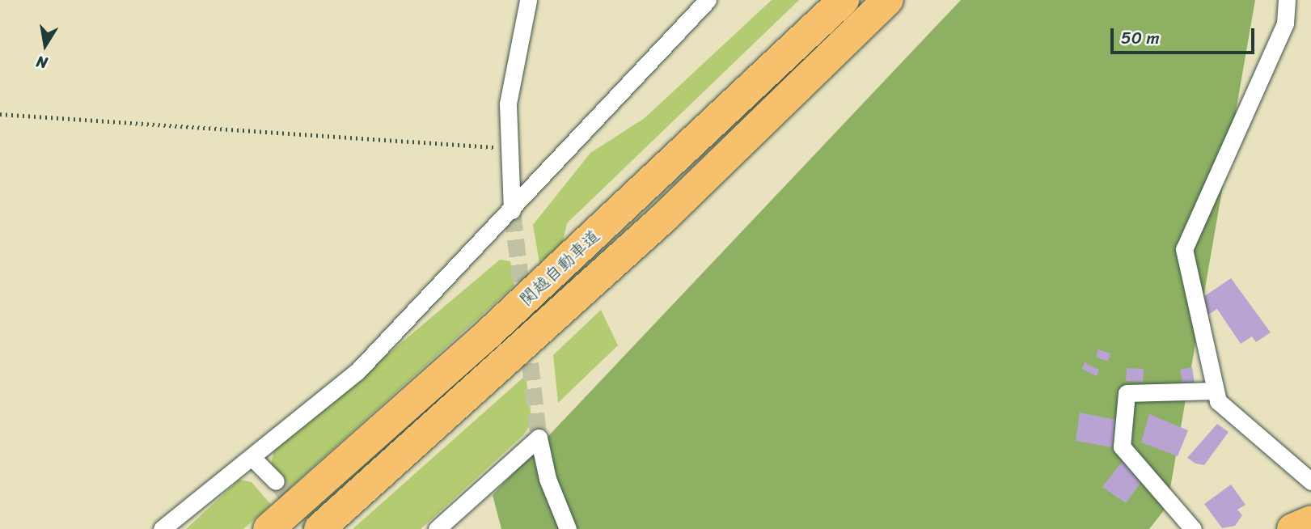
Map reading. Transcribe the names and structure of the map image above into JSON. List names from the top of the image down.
{
  "streets": {
    "highway": ["関越自動車道"]
  },
  "scale_bar": "50 m",
  "north": "bottom"
}
